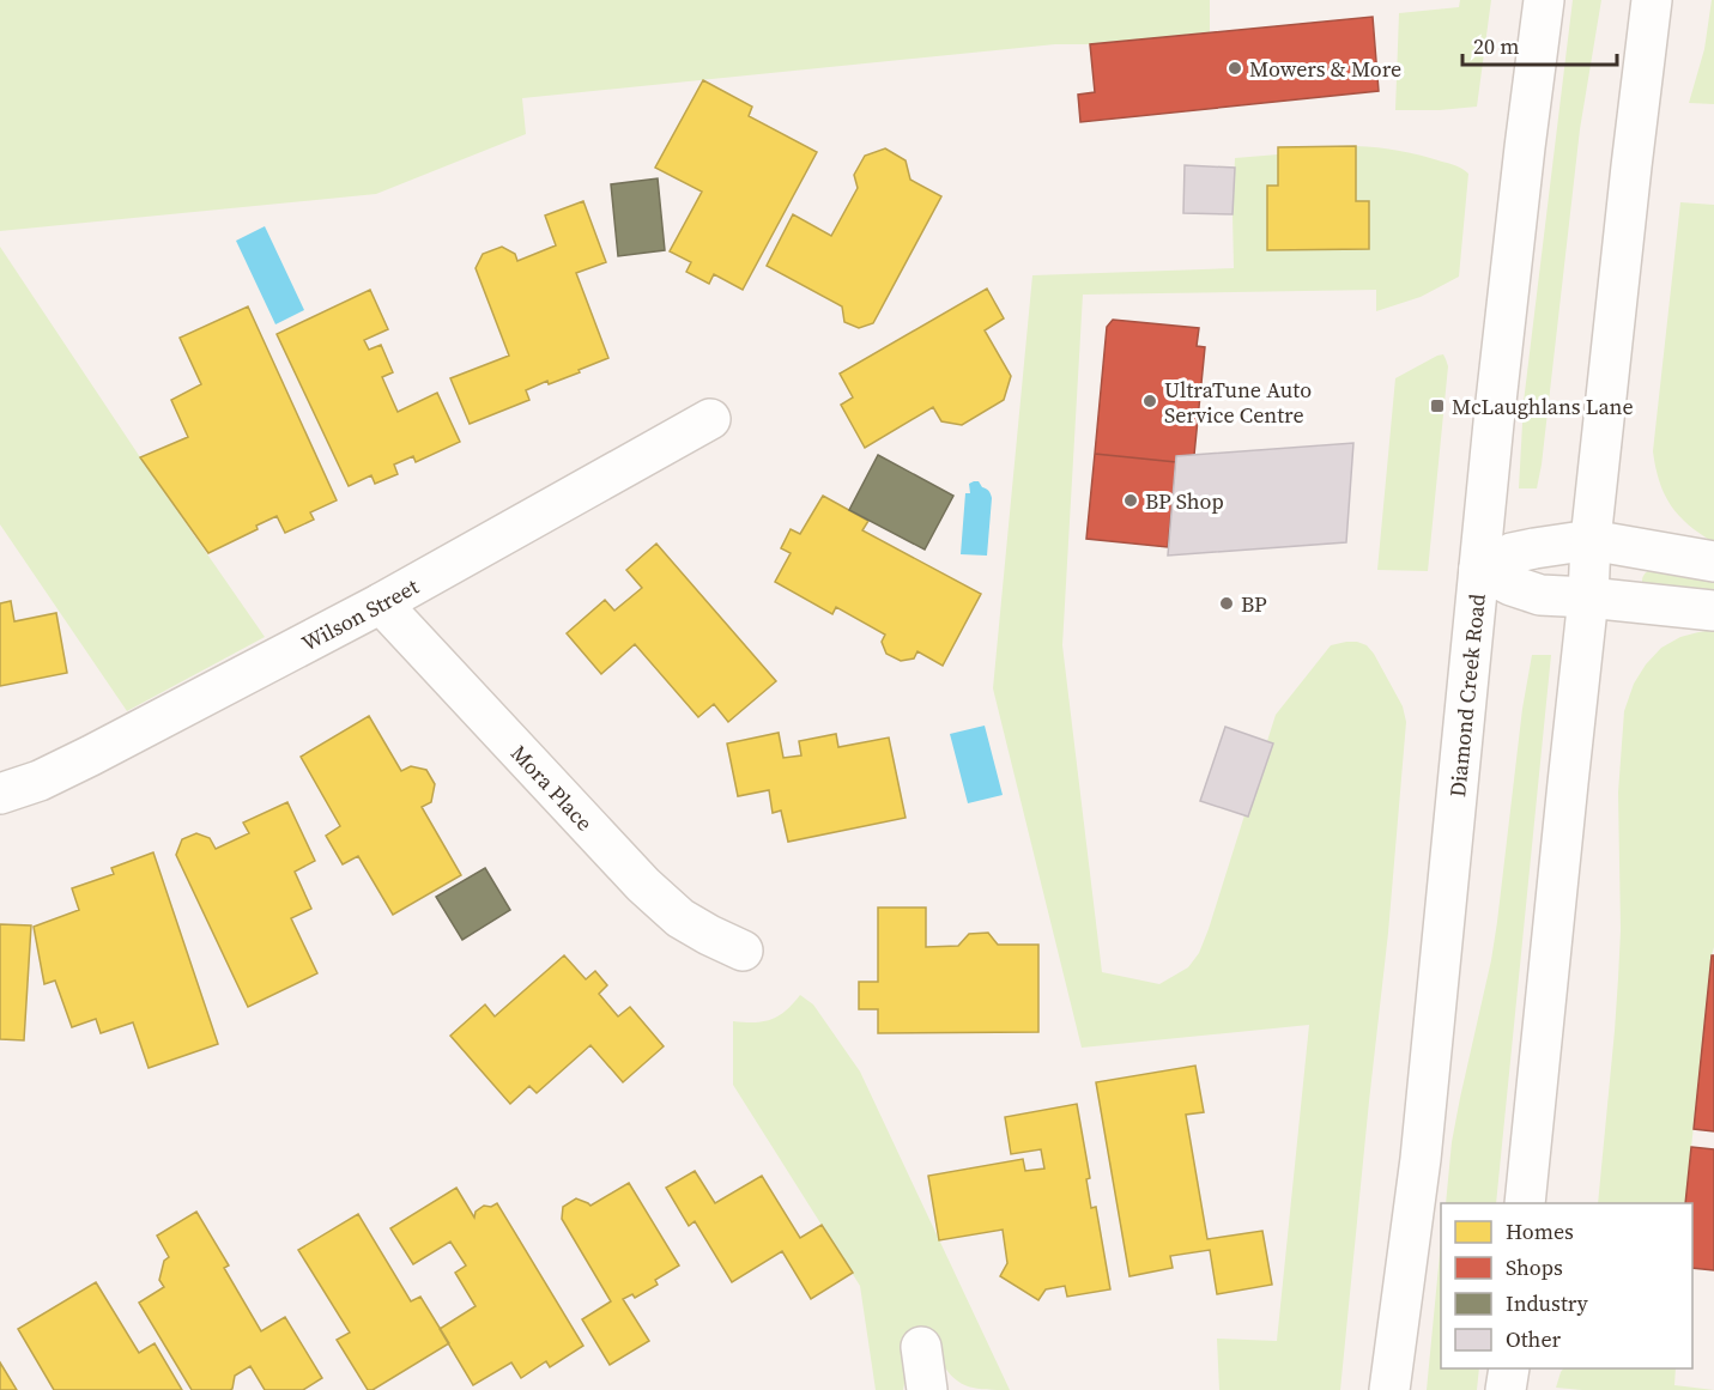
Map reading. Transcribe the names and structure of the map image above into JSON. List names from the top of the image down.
{
  "streets": {
    "main road": ["Wilson Street", "Diamond Creek Road", "Mora Place"]
  },
  "crossings": [
    ["Wilson Street", "Mora Place"]
  ],
  "places": {
    "other": [
      "Mowers & More",
      "UltraTune Auto Service Centre",
      "BP Shop",
      "BP"
    ],
    "transit": ["McLaughlans Lane"]
  },
  "legend": [
    "Homes",
    "Shops",
    "Industry",
    "Other"
  ],
  "scale_bar": "20 m"
}
